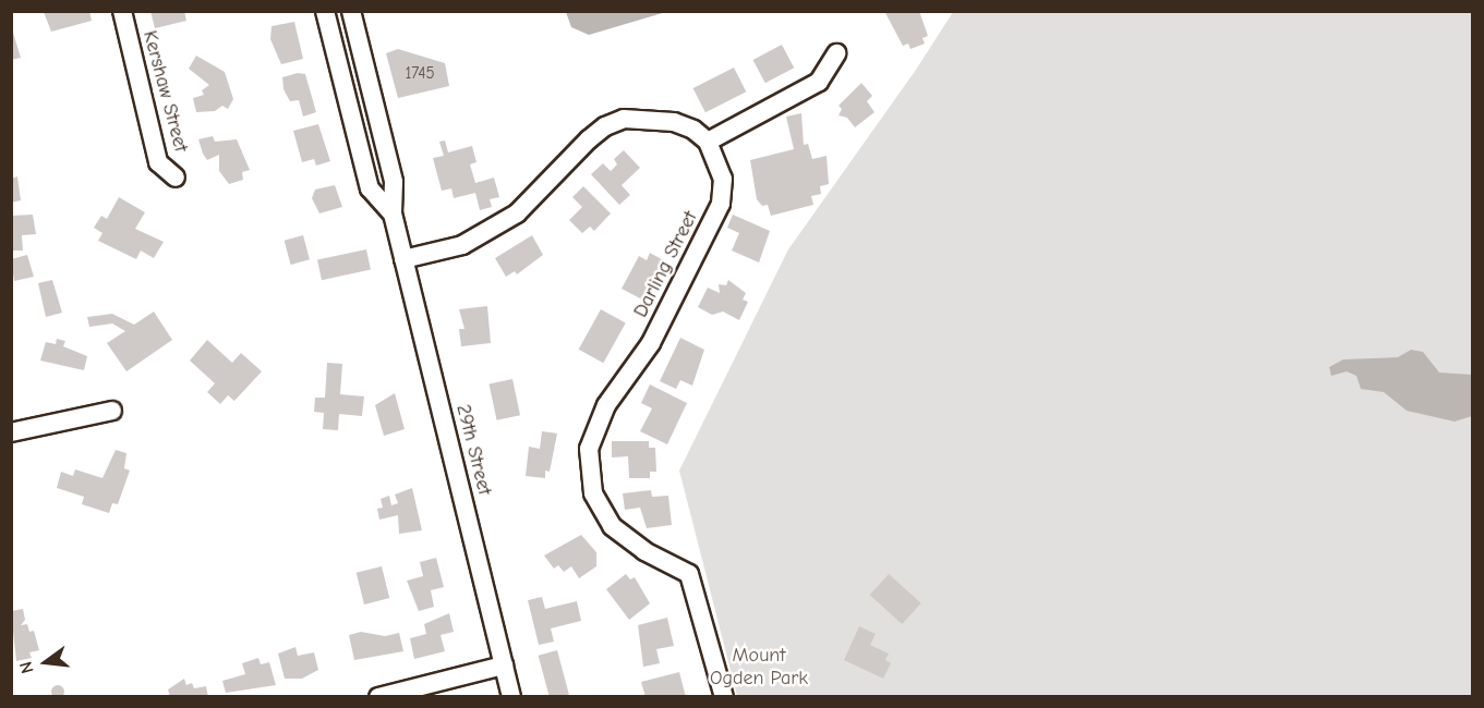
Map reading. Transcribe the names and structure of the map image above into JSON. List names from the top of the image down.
{
  "streets": {
    "street": ["Kershaw Street", "Darling Street", "29th Street"]
  },
  "parks": ["Mount Ogden Park"],
  "house_numbers": ["1745"],
  "north": "left"
}
